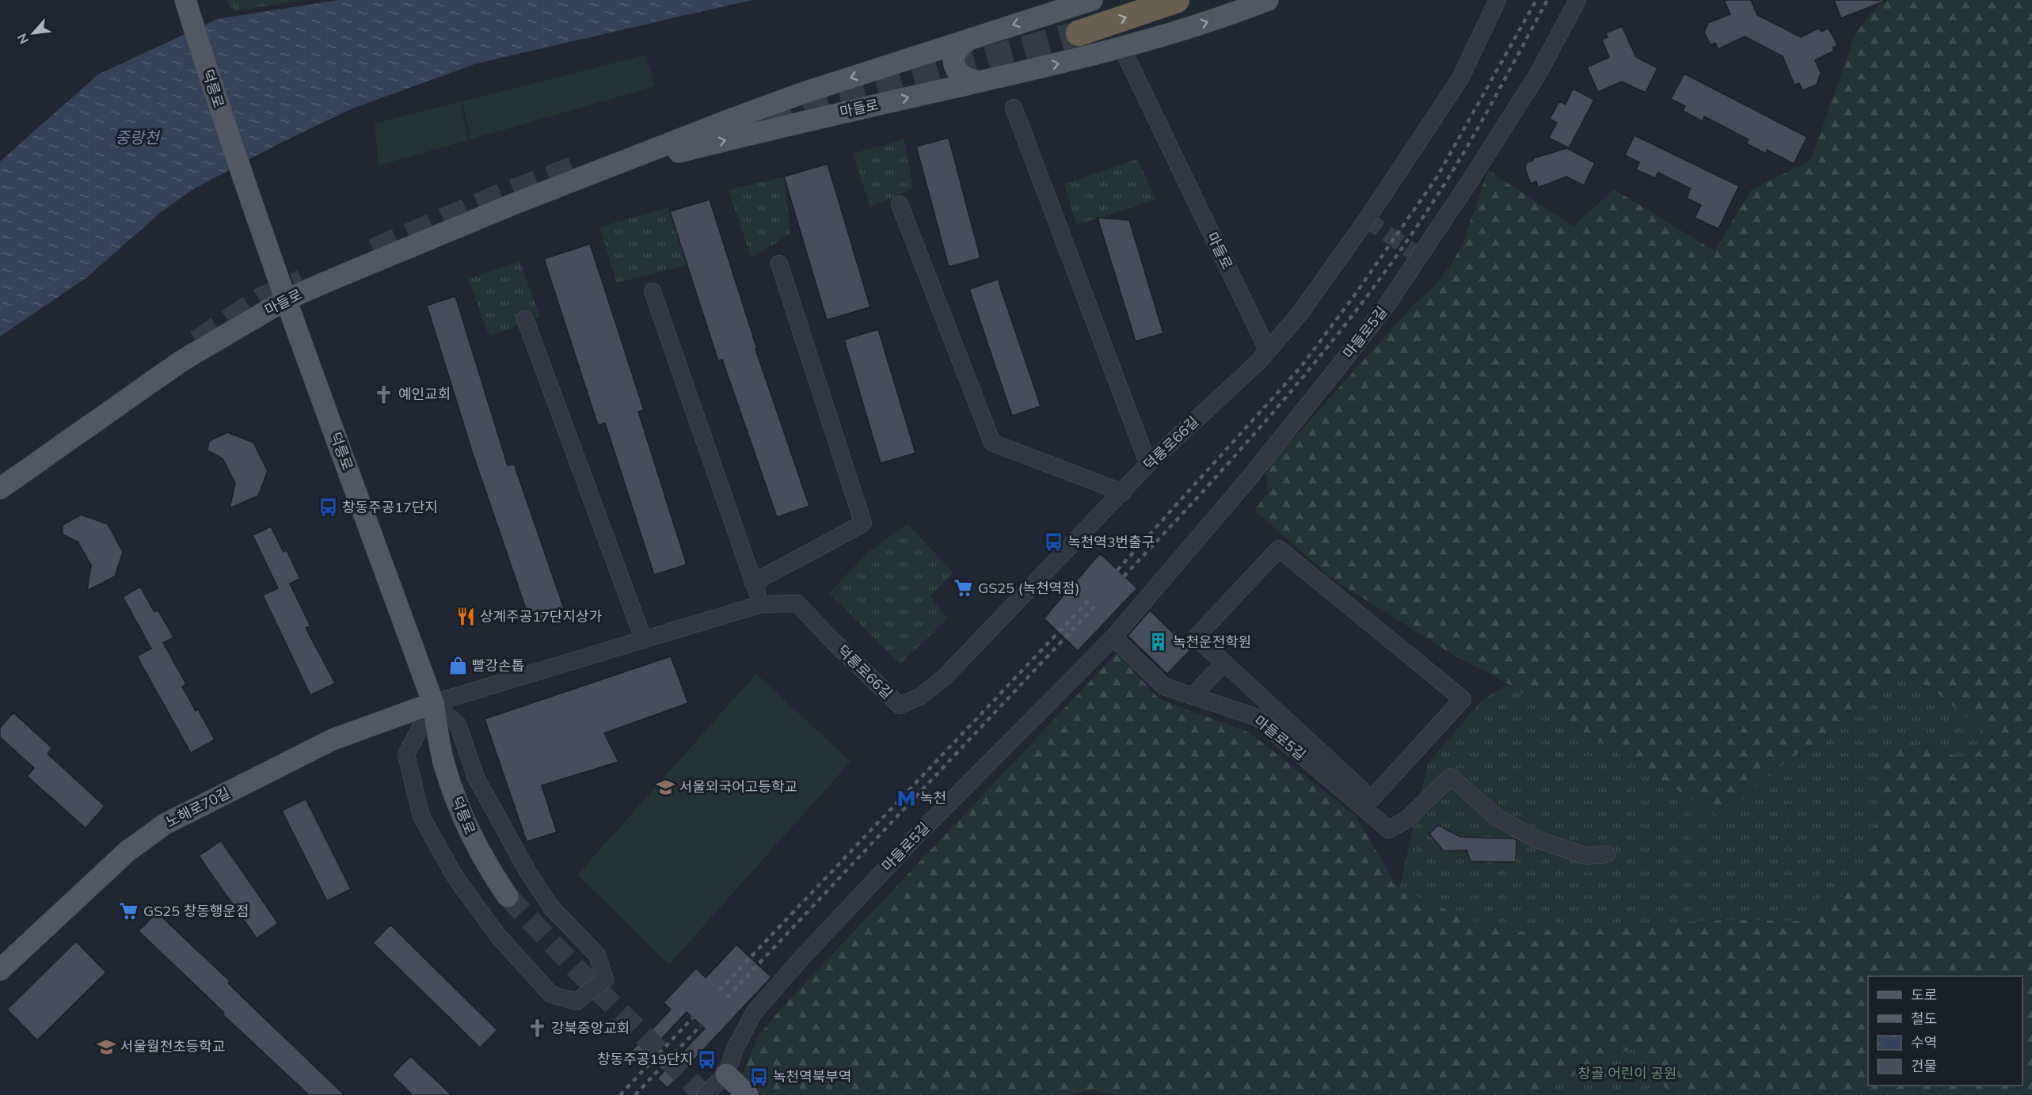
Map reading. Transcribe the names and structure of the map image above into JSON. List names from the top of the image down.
{
  "streets": {
    "main road": ["덕릉로", "마들로", "노해로70길"],
    "street": ["마들로5길", "덕릉로66길"]
  },
  "crossings": [
    ["덕릉로", "마들로"],
    ["덕릉로", "덕릉로66길"],
    ["덕릉로", "노해로70길"],
    ["마들로", "덕릉로66길"],
    ["덕릉로66길", "노해로70길"]
  ],
  "water": ["중랑천"],
  "parks": ["창골 어린이 공원"],
  "places": {
    "church": ["예인교회", "강북중앙교회"],
    "bus stop": [
      "창동주공17단지",
      "녹천역3번출구",
      "창동주공19단지",
      "녹천역북부역"
    ],
    "supermarket": ["GS25 (녹천역점)", "GS25 창동행운점"],
    "restaurant": ["상계주공17단지상가"],
    "building": ["녹천운전학원"],
    "shop": ["빨강손톱"],
    "school or university": ["서울외국어고등학교", "서울월천초등학교"],
    "metro station": ["녹천"]
  },
  "legend": [
    "도로",
    "철도",
    "수역",
    "건물"
  ],
  "north": "bottom left"
}
